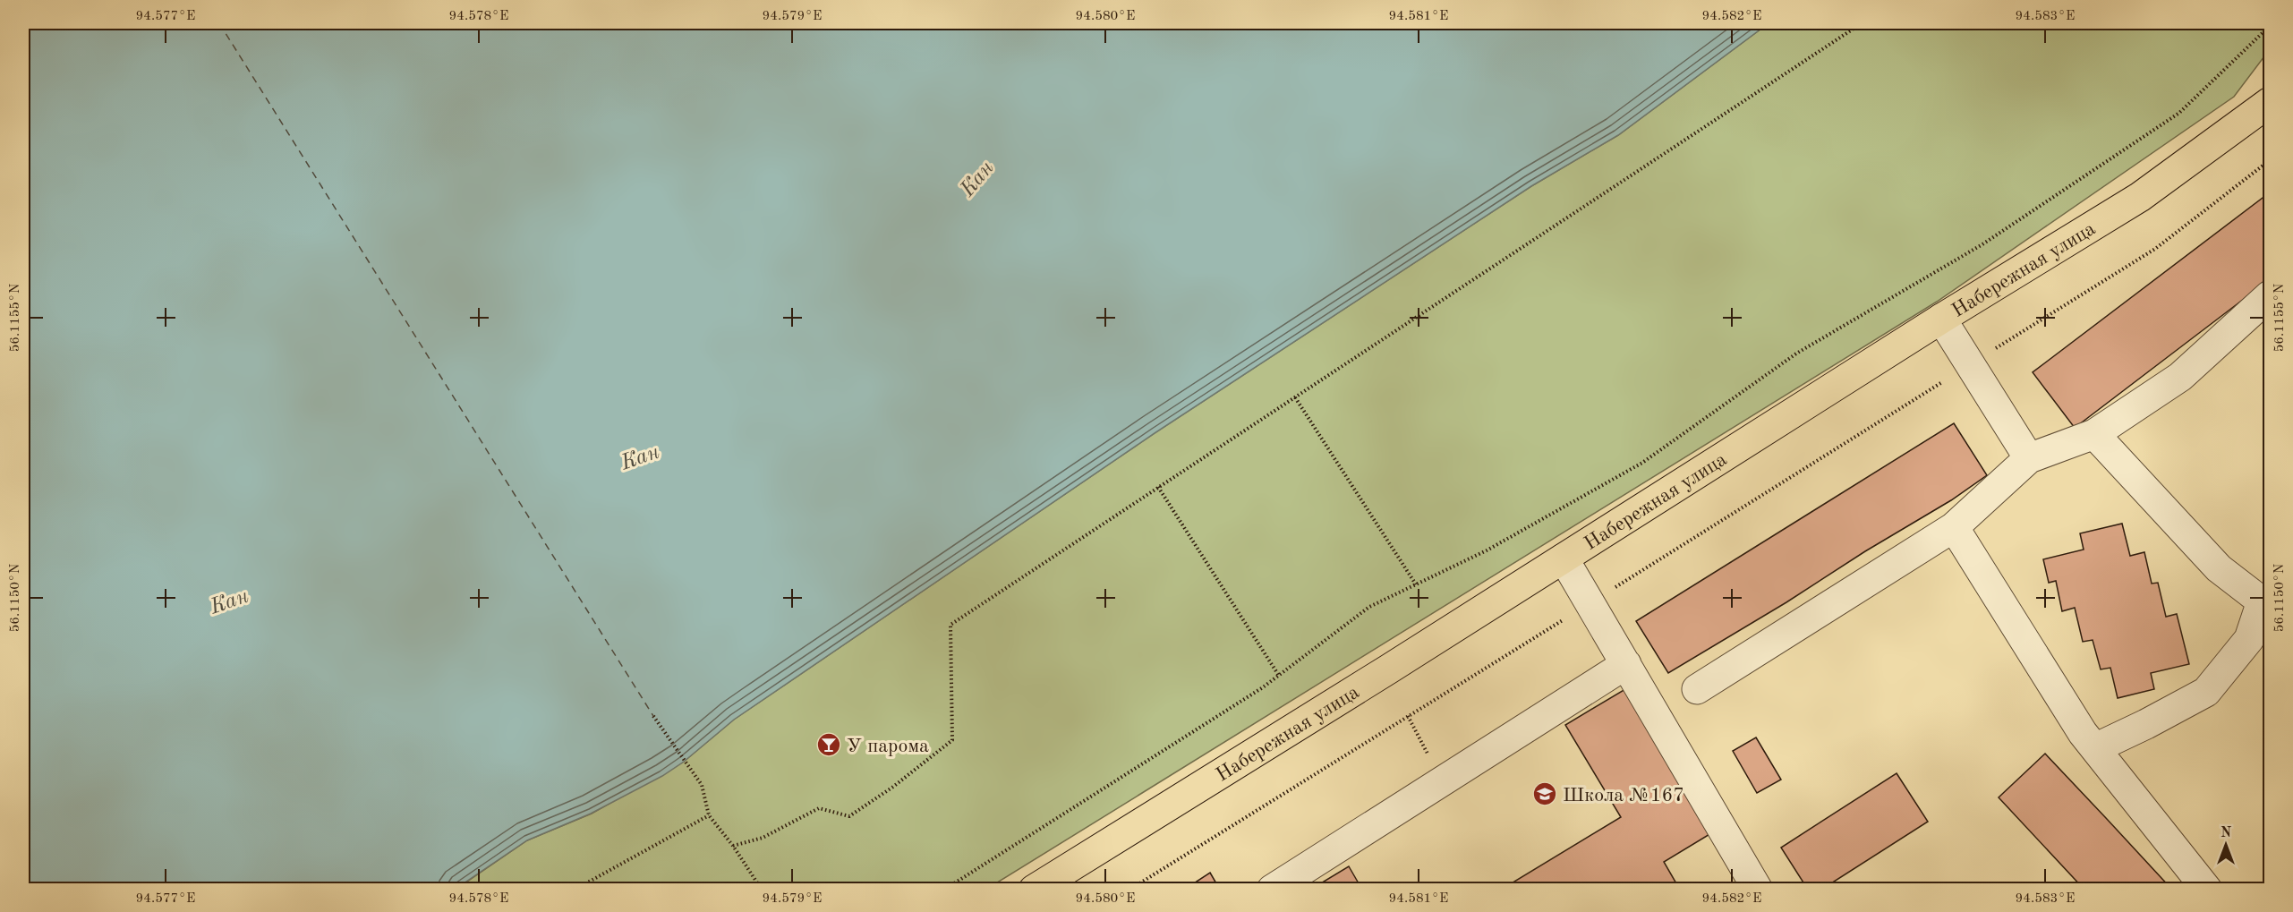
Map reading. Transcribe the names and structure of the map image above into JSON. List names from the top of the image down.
{
  "streets": {
    "main road": ["Набережная улица"]
  },
  "water": ["Кан"],
  "places": {
    "bar": ["У парома"],
    "school or university": ["Школа №167"]
  },
  "north": "top",
  "coordinates": [
    "94.577°E",
    "94.578°E",
    "94.579°E",
    "94.580°E",
    "94.581°E",
    "94.582°E",
    "94.583°E",
    "56.1155°N",
    "56.1150°N"
  ]
}
